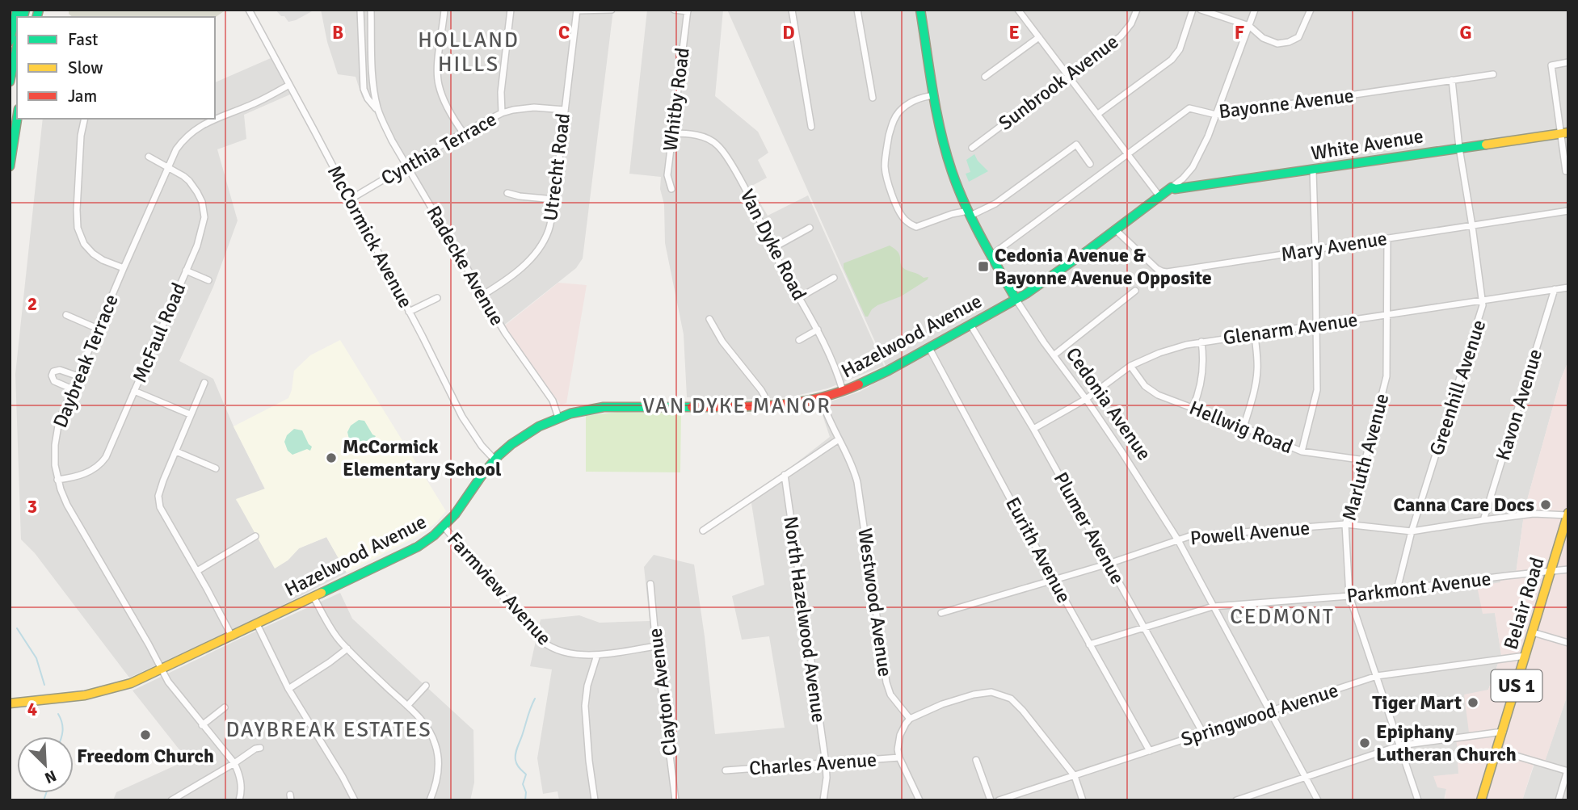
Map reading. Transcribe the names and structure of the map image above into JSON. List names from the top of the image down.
{
  "streets": {
    "main road": [
      "White Avenue",
      "Hazelwood Avenue",
      "Cedonia Avenue",
      "Belair Road",
      "US 1"
    ],
    "street": [
      "Sunbrook Avenue",
      "Whitby Road",
      "Bayonne Avenue",
      "Cynthia Terrace",
      "Utrecht Road",
      "McCormick Avenue",
      "Van Dyke Road",
      "Mary Avenue",
      "Radecke Avenue",
      "Glenarm Avenue",
      "McFaul Road",
      "Daybreak Terrace",
      "Greenhill Avenue",
      "Kavon Avenue",
      "Hellwig Road",
      "Marluth Avenue",
      "Plumer Avenue",
      "Powell Avenue",
      "Eurith Avenue",
      "Parkmont Avenue",
      "Farmview Avenue",
      "Westwood Avenue",
      "North Hazelwood Avenue",
      "Clayton Avenue",
      "Springwood Avenue",
      "Charles Avenue"
    ]
  },
  "crossings": [
    ["Whitby Road", "Van Dyke Road"],
    ["Bayonne Avenue", "Hazelwood Avenue"],
    ["Bayonne Avenue", "Greenhill Avenue"],
    ["Bayonne Avenue", "Cedonia Avenue"],
    ["White Avenue", "Hazelwood Avenue"],
    ["White Avenue", "Greenhill Avenue"],
    ["Cynthia Terrace", "Utrecht Road"],
    ["Cynthia Terrace", "McCormick Avenue"],
    ["Cynthia Terrace", "Radecke Avenue"],
    ["Utrecht Road", "Radecke Avenue"],
    ["McCormick Avenue", "Hazelwood Avenue"],
    ["McCormick Avenue", "Daybreak Terrace"],
    ["Van Dyke Road", "Hazelwood Avenue"],
    ["Mary Avenue", "Hazelwood Avenue"],
    ["Mary Avenue", "Greenhill Avenue"],
    ["Mary Avenue", "Marluth Avenue"],
    ["Radecke Avenue", "Hazelwood Avenue"],
    ["Glenarm Avenue", "Greenhill Avenue"],
    ["Glenarm Avenue", "Cedonia Avenue"],
    ["Glenarm Avenue", "Kavon Avenue"],
    ["Glenarm Avenue", "Hellwig Road"],
    ["Glenarm Avenue", "Marluth Avenue"],
    ["Glenarm Avenue", "Plumer Avenue"],
    ["McFaul Road", "Daybreak Terrace"],
    ["Hazelwood Avenue", "Daybreak Terrace"],
    ["Hazelwood Avenue", "Cedonia Avenue"],
    ["Hazelwood Avenue", "Plumer Avenue"],
    ["Hazelwood Avenue", "Eurith Avenue"],
    ["Hazelwood Avenue", "Farmview Avenue"],
    ["Hazelwood Avenue", "Westwood Avenue"],
    ["Greenhill Avenue", "Powell Avenue"],
    ["Greenhill Avenue", "Parkmont Avenue"],
    ["Cedonia Avenue", "Powell Avenue"],
    ["Cedonia Avenue", "Parkmont Avenue"],
    ["Cedonia Avenue", "Springwood Avenue"],
    ["Kavon Avenue", "Powell Avenue"],
    ["Hellwig Road", "Marluth Avenue"],
    ["Marluth Avenue", "Powell Avenue"],
    ["Marluth Avenue", "Parkmont Avenue"],
    ["Marluth Avenue", "Springwood Avenue"],
    ["Plumer Avenue", "Powell Avenue"],
    ["Plumer Avenue", "Parkmont Avenue"],
    ["Plumer Avenue", "Springwood Avenue"],
    ["Powell Avenue", "Eurith Avenue"],
    ["Powell Avenue", "Belair Road"],
    ["Eurith Avenue", "Parkmont Avenue"],
    ["Eurith Avenue", "Springwood Avenue"],
    ["Parkmont Avenue", "Belair Road"],
    ["Farmview Avenue", "Clayton Avenue"],
    ["Belair Road", "Springwood Avenue"],
    ["North Hazelwood Avenue", "Charles Avenue"]
  ],
  "districts": [
    "HOLLAND HILLS",
    "VAN DYKE MANOR",
    "CEDMONT",
    "DAYBREAK ESTATES"
  ],
  "places": {
    "transit": ["Cedonia Avenue & Bayonne Avenue Opposite"],
    "other": [
      "McCormick Elementary School",
      "Canna Care Docs",
      "Tiger Mart",
      "Freedom Church",
      "Epiphany Lutheran Church"
    ]
  },
  "legend": ["Fast", "Slow", "Jam"],
  "north": "bottom right",
  "grid": {
    "columns": [
      "B",
      "C",
      "D",
      "E",
      "F",
      "G"
    ],
    "rows": ["2", "3", "4"]
  }
}
